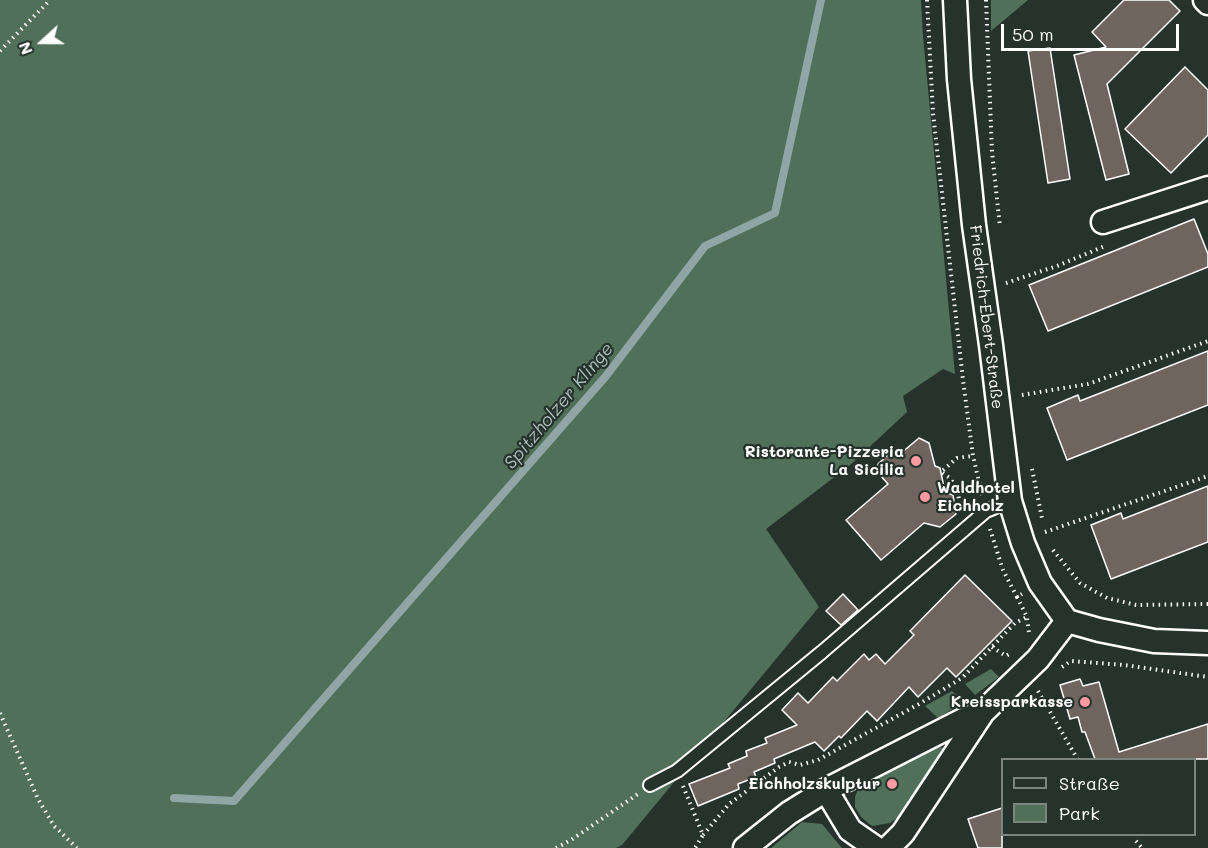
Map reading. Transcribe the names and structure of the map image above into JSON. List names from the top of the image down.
{
  "streets": {
    "street": ["Friedrich-Ebert-Straße"]
  },
  "water": ["Spitzholzer Klinge"],
  "places": [
    "Ristorante-Pizzeria La Sicilia",
    "Waldhotel Eichholz",
    "Kreissparkasse",
    "Eichholzskulptur"
  ],
  "legend": ["Straße", "Park"],
  "scale_bar": "50 m",
  "north": "left"
}
